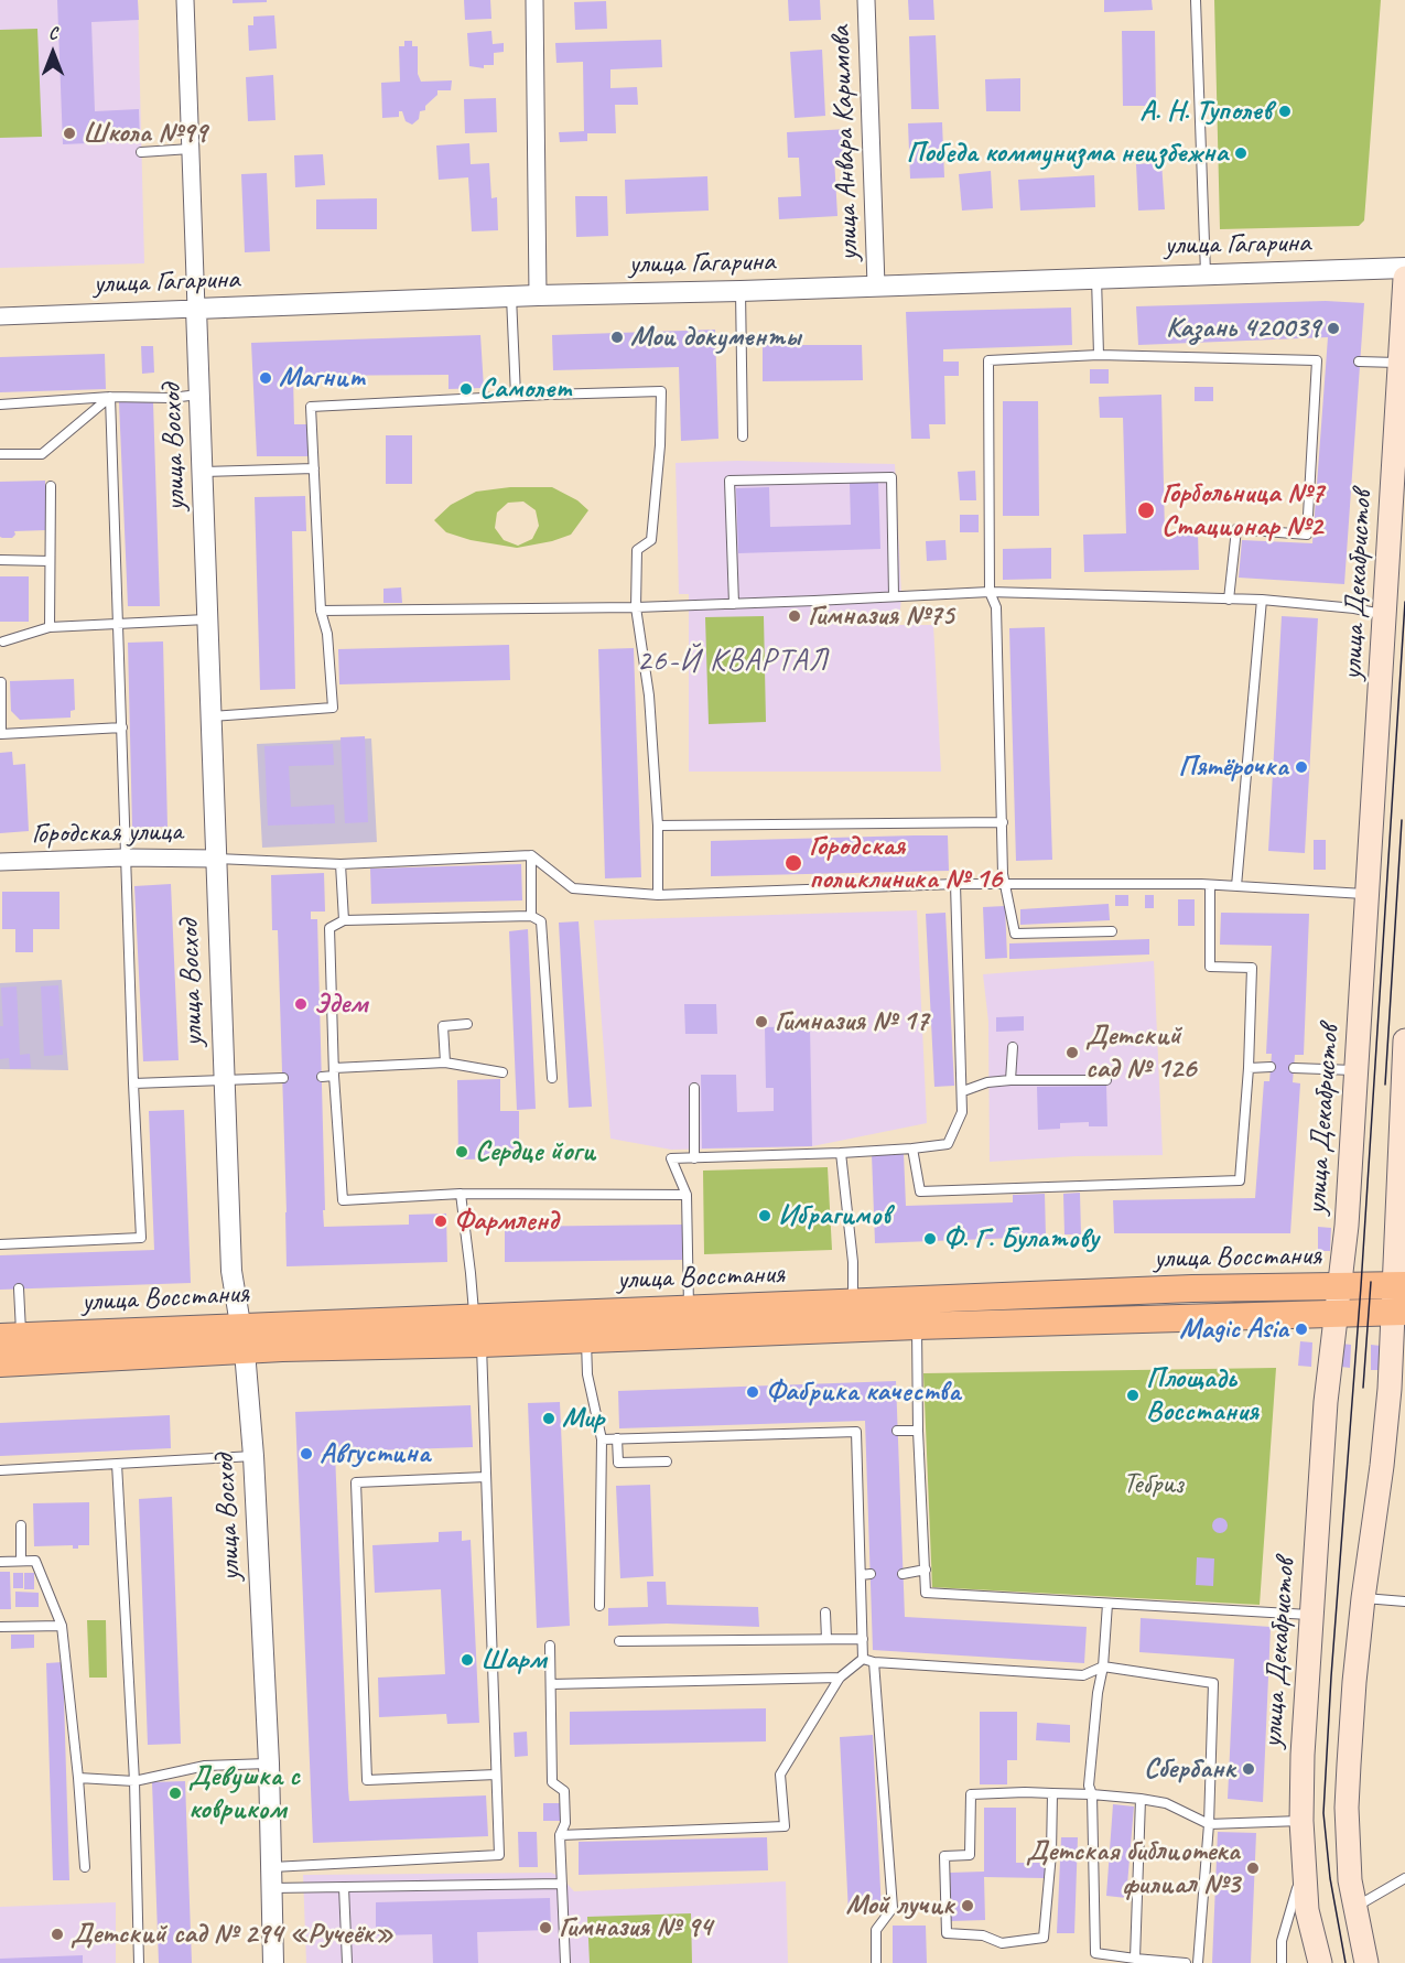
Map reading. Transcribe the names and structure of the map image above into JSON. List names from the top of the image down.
{
  "streets": {
    "main road": ["улица Декабристов", "улица Восстания"],
    "street": [
      "улица Анвара Каримова",
      "улица Гагарина",
      "улица Восход",
      "Городская улица"
    ]
  },
  "crossings": [
    ["улица Анвара Каримова", "улица Гагарина"],
    ["улица Гагарина", "улица Восход"],
    ["улица Восход", "Городская улица"],
    ["улица Восход", "улица Восстания"],
    ["улица Декабристов", "улица Восстания"]
  ],
  "districts": ["26-Й КВАРТАЛ"],
  "parks": ["Тебриз"],
  "places": [
    "А. Н. Туполев",
    "Школа №99",
    "Победа коммунизма неизбежна",
    "Казань 420039",
    "Мои документы",
    "Магнит",
    "Самолет",
    "Горбольница №7 Стационар №2",
    "Гимназия №75",
    "Пятёрочка",
    "Городская поликлиника № 16",
    "Эдем",
    "Гимназия № 17",
    "Детский сад № 126",
    "Сердце йоги",
    "Ибрагимов",
    "Фармленд",
    "Ф. Г. Булатову",
    "Magic Asia",
    "Фабрика качества",
    "Площадь Восстания",
    "Мир",
    "Августина",
    "Шарм",
    "Сбербанк",
    "Девушка с ковриком",
    "Детская библиотека филиал №3",
    "Мой лучик",
    "Гимназия № 94",
    "Детский сад № 294 «Ручеёк»"
  ],
  "north": "top"
}
